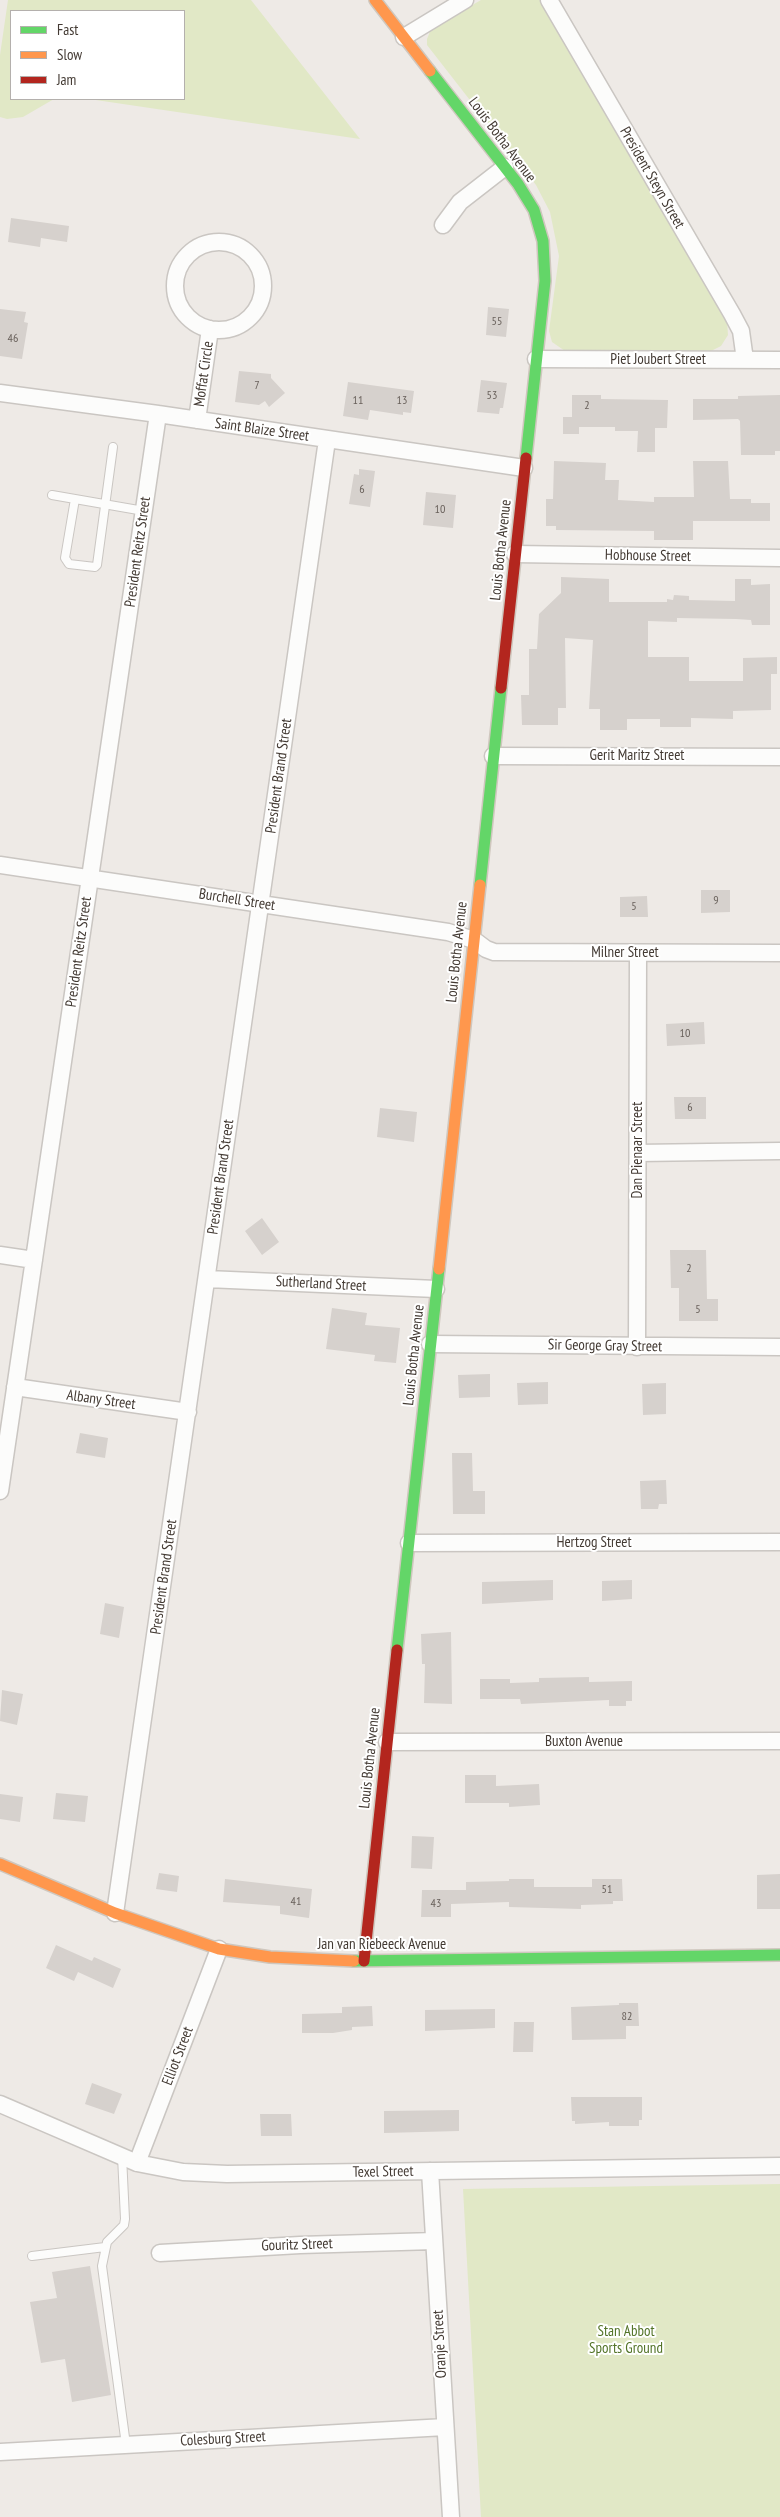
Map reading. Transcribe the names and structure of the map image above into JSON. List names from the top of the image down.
{
  "streets": {
    "street": [
      "Louis Botha Avenue",
      "President Steyn Street",
      "Piet Joubert Street",
      "Moffat Circle",
      "Saint Blaize Street",
      "President Reitz Street",
      "Hobhouse Street",
      "Gerit Maritz Street",
      "President Brand Street",
      "Burchell Street",
      "Milner Street",
      "Dan Pienaar Street",
      "Sutherland Street",
      "Sir George Gray Street",
      "Albany Street",
      "Hertzog Street",
      "Buxton Avenue",
      "Jan van Riebeeck Avenue",
      "Elliot Street",
      "Texel Street",
      "Gouritz Street",
      "Oranje Street",
      "Colesburg Street"
    ]
  },
  "crossings": [
    ["Louis Botha Avenue", "Piet Joubert Street"],
    ["Louis Botha Avenue", "Saint Blaize Street"],
    ["Louis Botha Avenue", "Hobhouse Street"],
    ["Louis Botha Avenue", "Gerit Maritz Street"],
    ["Louis Botha Avenue", "Burchell Street"],
    ["Louis Botha Avenue", "Milner Street"],
    ["Louis Botha Avenue", "Sutherland Street"],
    ["Louis Botha Avenue", "Sir George Gray Street"],
    ["Louis Botha Avenue", "Hertzog Street"],
    ["Louis Botha Avenue", "Buxton Avenue"],
    ["Louis Botha Avenue", "Jan van Riebeeck Avenue"],
    ["President Steyn Street", "Piet Joubert Street"],
    ["Moffat Circle", "Saint Blaize Street"],
    ["Saint Blaize Street", "President Reitz Street"],
    ["Saint Blaize Street", "President Brand Street"],
    ["President Reitz Street", "Burchell Street"],
    ["President Reitz Street", "Albany Street"],
    ["President Brand Street", "Burchell Street"],
    ["President Brand Street", "Sutherland Street"],
    ["President Brand Street", "Albany Street"],
    ["President Brand Street", "Jan van Riebeeck Avenue"],
    ["Burchell Street", "Milner Street"],
    ["Milner Street", "Dan Pienaar Street"],
    ["Dan Pienaar Street", "Sir George Gray Street"],
    ["Jan van Riebeeck Avenue", "Elliot Street"],
    ["Elliot Street", "Texel Street"],
    ["Texel Street", "Oranje Street"],
    ["Gouritz Street", "Oranje Street"],
    ["Oranje Street", "Colesburg Street"]
  ],
  "parks": ["Stan Abbot Sports Ground"],
  "house_numbers": [
    "55",
    "46",
    "7",
    "53",
    "11",
    "13",
    "2",
    "6",
    "10",
    "9",
    "5",
    "10",
    "6",
    "2",
    "5",
    "51",
    "41",
    "43",
    "82"
  ],
  "legend": ["Fast", "Slow", "Jam"]
}
